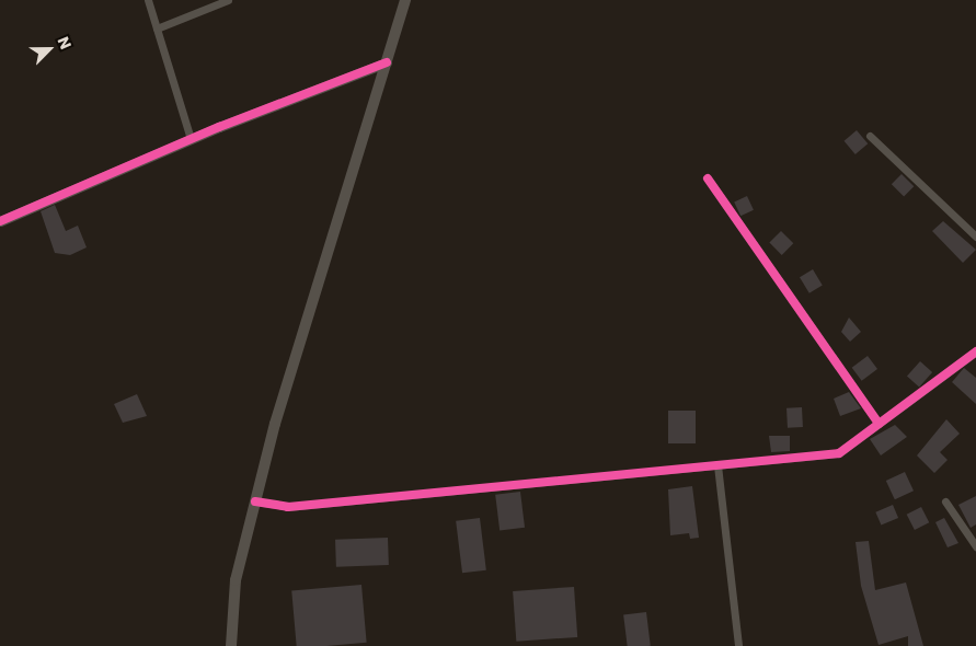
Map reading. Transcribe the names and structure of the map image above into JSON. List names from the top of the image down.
{
  "north": "top right"
}
